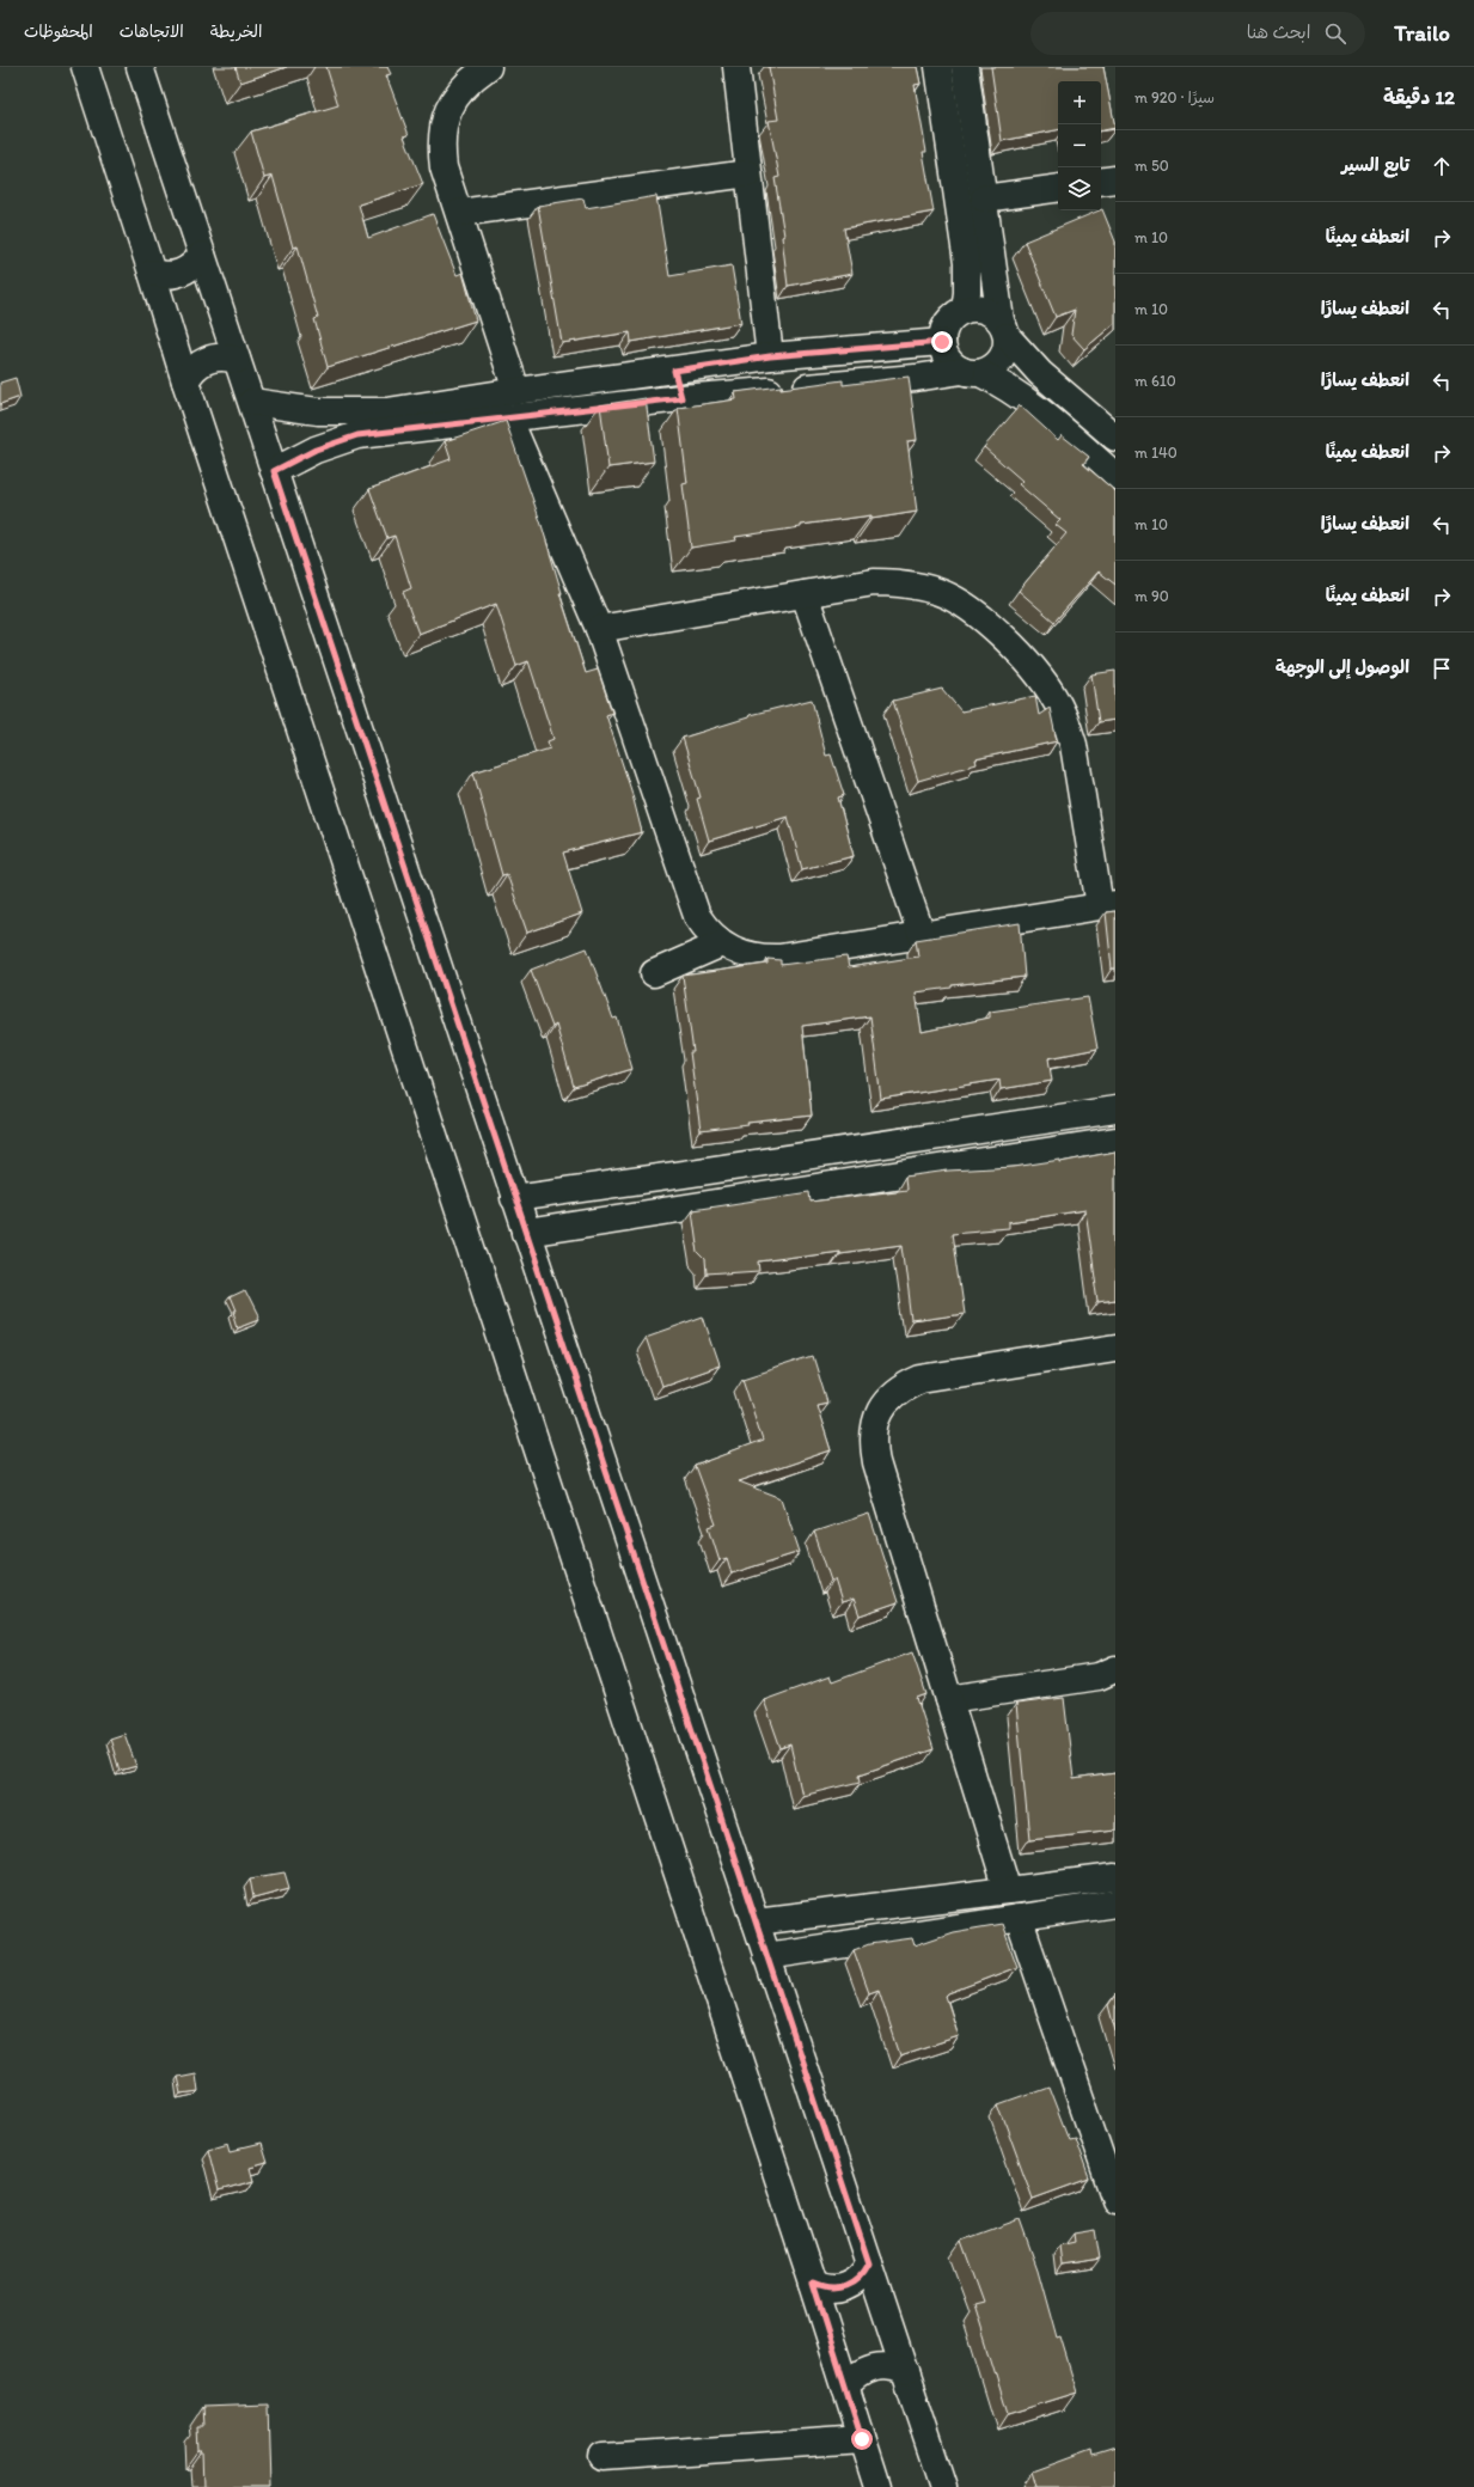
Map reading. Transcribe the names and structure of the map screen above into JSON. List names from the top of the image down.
{
  "page": {
    "header": "Trailo",
    "search": "ابحث هنا",
    "nav": ["الخريطة", "الاتجاهات", "المحفوظات"],
    "heading": ["12 دقيقة", "سيرًا · 920 m"],
    "map_buttons": ["+", "−"],
    "list": [
      ["تابع السير", "50 m"],
      ["انعطف يمينًا", "10 m"],
      ["انعطف يسارًا", "10 m"],
      ["انعطف يسارًا", "610 m"],
      ["انعطف يمينًا", "140 m"],
      ["انعطف يسارًا", "10 m"],
      ["انعطف يمينًا", "90 m"],
      "الوصول إلى الوجهة"
    ]
  }
}
